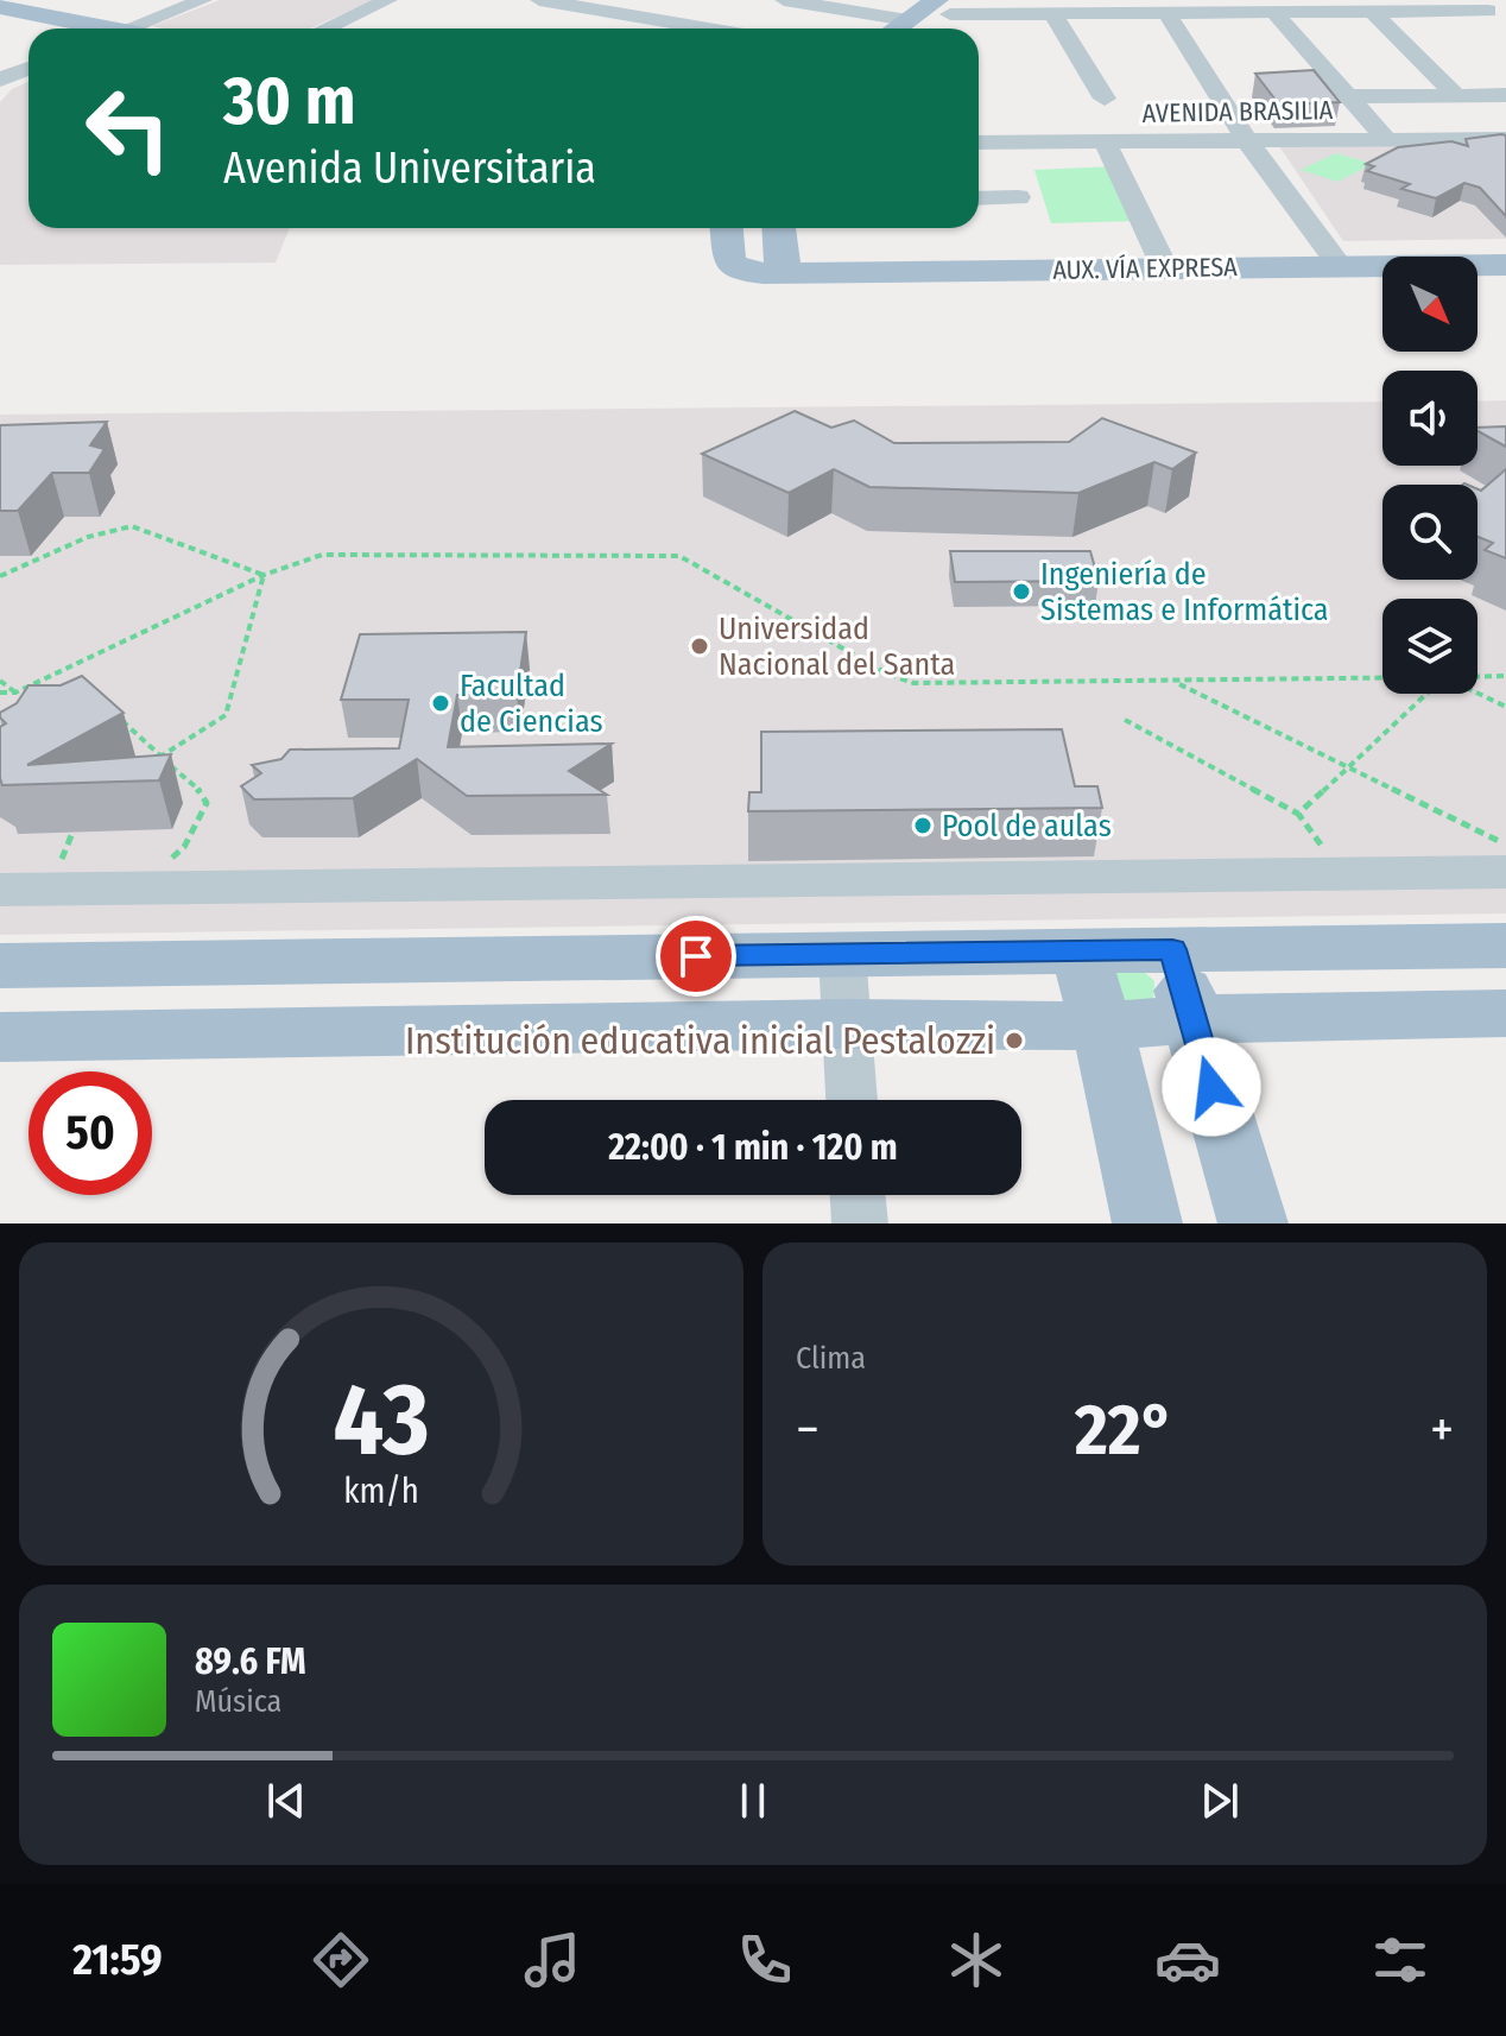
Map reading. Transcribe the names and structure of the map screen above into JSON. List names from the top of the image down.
{
  "streets": {
    "main road": ["AUX. VÍA EXPRESA"],
    "street": ["AVENIDA BRASILIA"]
  },
  "places": [
    "Ingeniería de Sistemas e Informática",
    "Universidad Nacional del Santa",
    "Facultad de Ciencias",
    "Pool de aulas",
    "Institución educativa inicial Pestalozzi"
  ],
  "north": "bottom right",
  "page": {
    "turn": ["30 m", "Avenida Universitaria"],
    "limit": "50",
    "trip": "22:00 · 1 min · 120 m",
    "tile": "Clima",
    "heat": ["−", "22°", "+"],
    "song": ["89.6 FM", "Música"],
    "tabs": "21:59",
    "gauge": ["43", "km/h"]
  }
}
